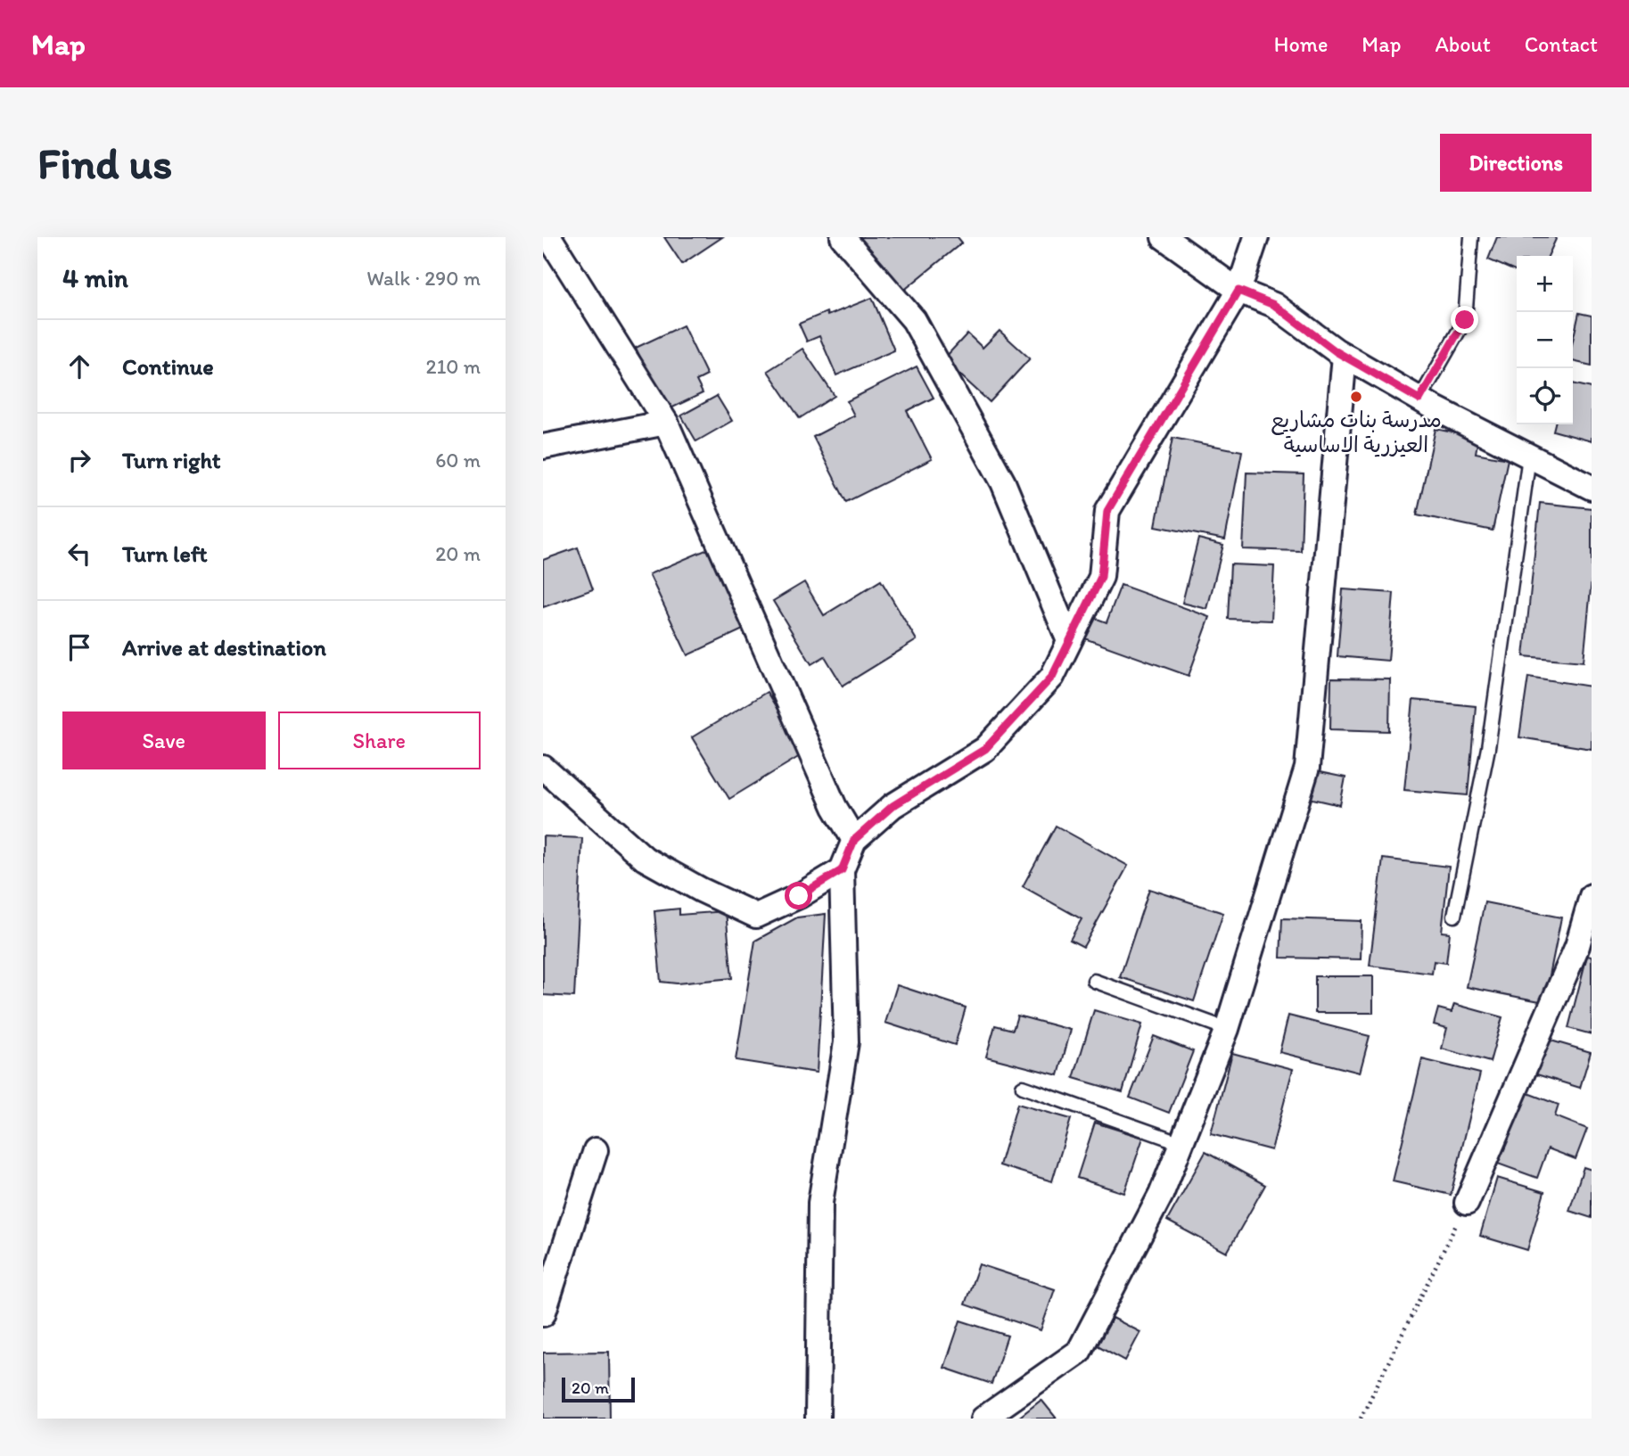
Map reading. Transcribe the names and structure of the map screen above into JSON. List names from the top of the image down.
{
  "places": ["مدرسة بنات مشاريع العيزرية الاساسية"],
  "scale_bar": "20 m",
  "page": {
    "header": "Map",
    "nav": [
      "Home",
      "Map",
      "About",
      "Contact"
    ],
    "buttons": [
      "Directions",
      ["Save", "Share"]
    ],
    "title": "Find us",
    "heading": ["4 min", "Walk · 290 m"],
    "map_buttons": ["+", "−"],
    "list": [
      ["Continue", "210 m"],
      ["Turn right", "60 m"],
      ["Turn left", "20 m"],
      "Arrive at destination"
    ],
    "scale": "20 m"
  }
}
